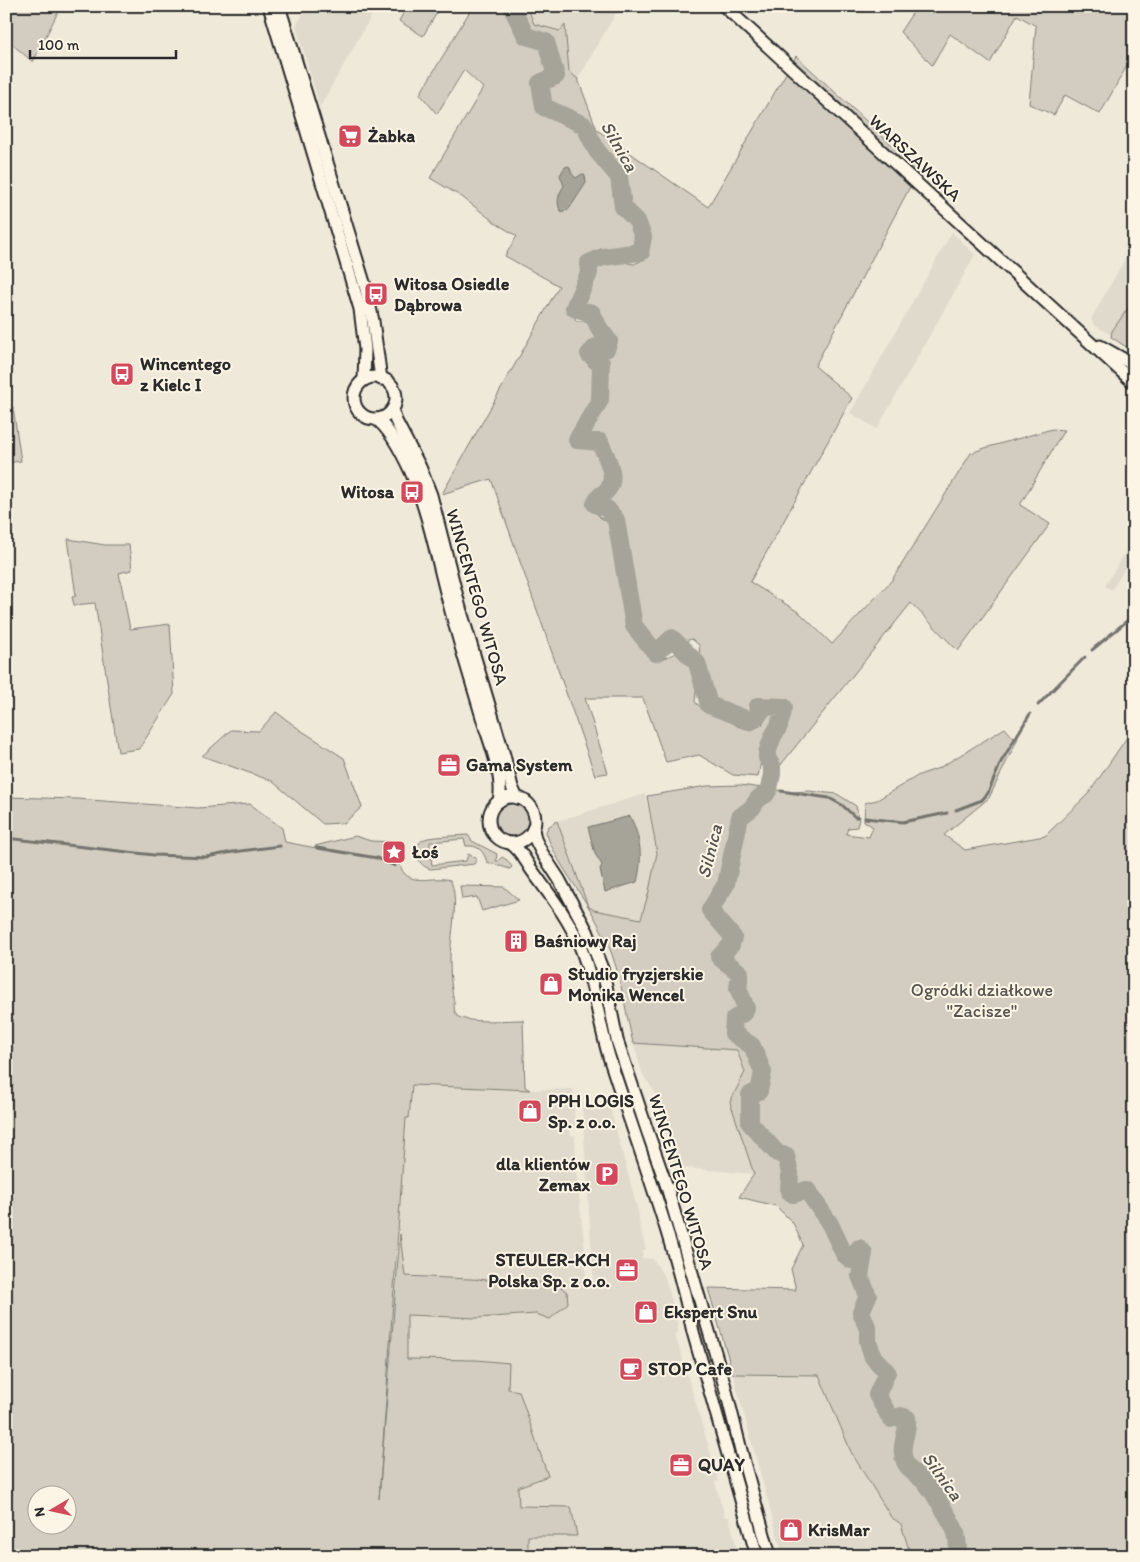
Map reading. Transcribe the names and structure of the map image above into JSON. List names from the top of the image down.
{
  "streets": {
    "main road": ["WARSZAWSKA", "WINCENTEGO WITOSA"]
  },
  "water": ["Silnica"],
  "parks": ["Ogródki działkowe \"Zacisze\""],
  "places": {
    "supermarket": ["Żabka"],
    "bus stop": ["Witosa Osiedle Dąbrowa", "Wincentego z Kielc I", "Witosa"],
    "office": ["Gama System", "STEULER-KCH Polska Sp. z o.o.", "QUAY"],
    "place": ["Łoś"],
    "building": ["Baśniowy Raj"],
    "shop": [
      "Studio fryzjerskie Monika Wencel",
      "PPH LOGIS Sp. z o.o.",
      "Ekspert Snu",
      "KrisMar"
    ],
    "parking": ["dla klientów Zemax"],
    "cafe": ["STOP Cafe"]
  },
  "scale_bar": "100 m",
  "north": "left"
}
